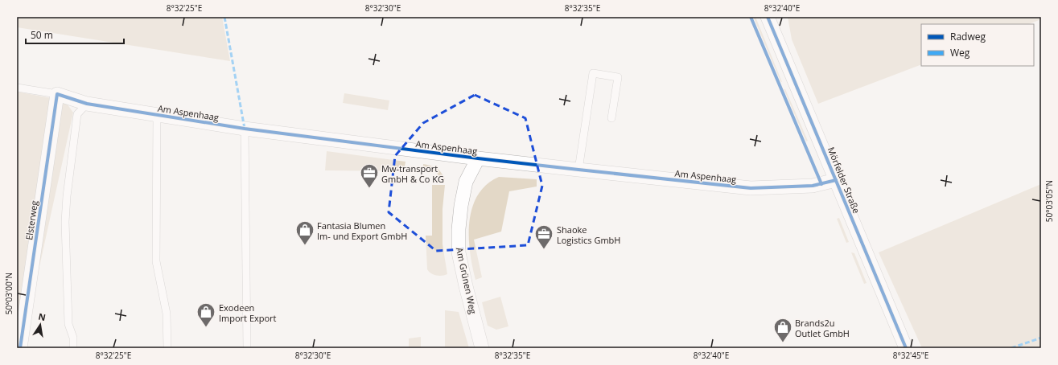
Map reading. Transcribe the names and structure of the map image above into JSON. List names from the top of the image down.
{
  "streets": {
    "street": [
      "Am Aspenhaag",
      "Mörfelder Straße",
      "Elsterweg",
      "Am Grünen Weg"
    ]
  },
  "crossings": [
    ["Am Aspenhaag", "Mörfelder Straße"],
    ["Am Aspenhaag", "Elsterweg"],
    ["Am Aspenhaag", "Am Grünen Weg"]
  ],
  "places": {
    "office": ["Mw-transport GmbH & Co KG", "Shaoke Logistics GmbH"],
    "shop": ["Fantasia Blumen Im- und Export GmbH", "Exodeen Import Export", "Brands2u Outlet GmbH"]
  },
  "legend": ["Radweg", "Weg"],
  "scale_bar": "50 m",
  "north": "top",
  "coordinates": [
    "8°32'25\"E",
    "8°32'30\"E",
    "8°32'35\"E",
    "8°32'40\"E",
    "50°03'05\"N",
    "50°03'00\"N",
    "8°32'45\"E"
  ]
}
